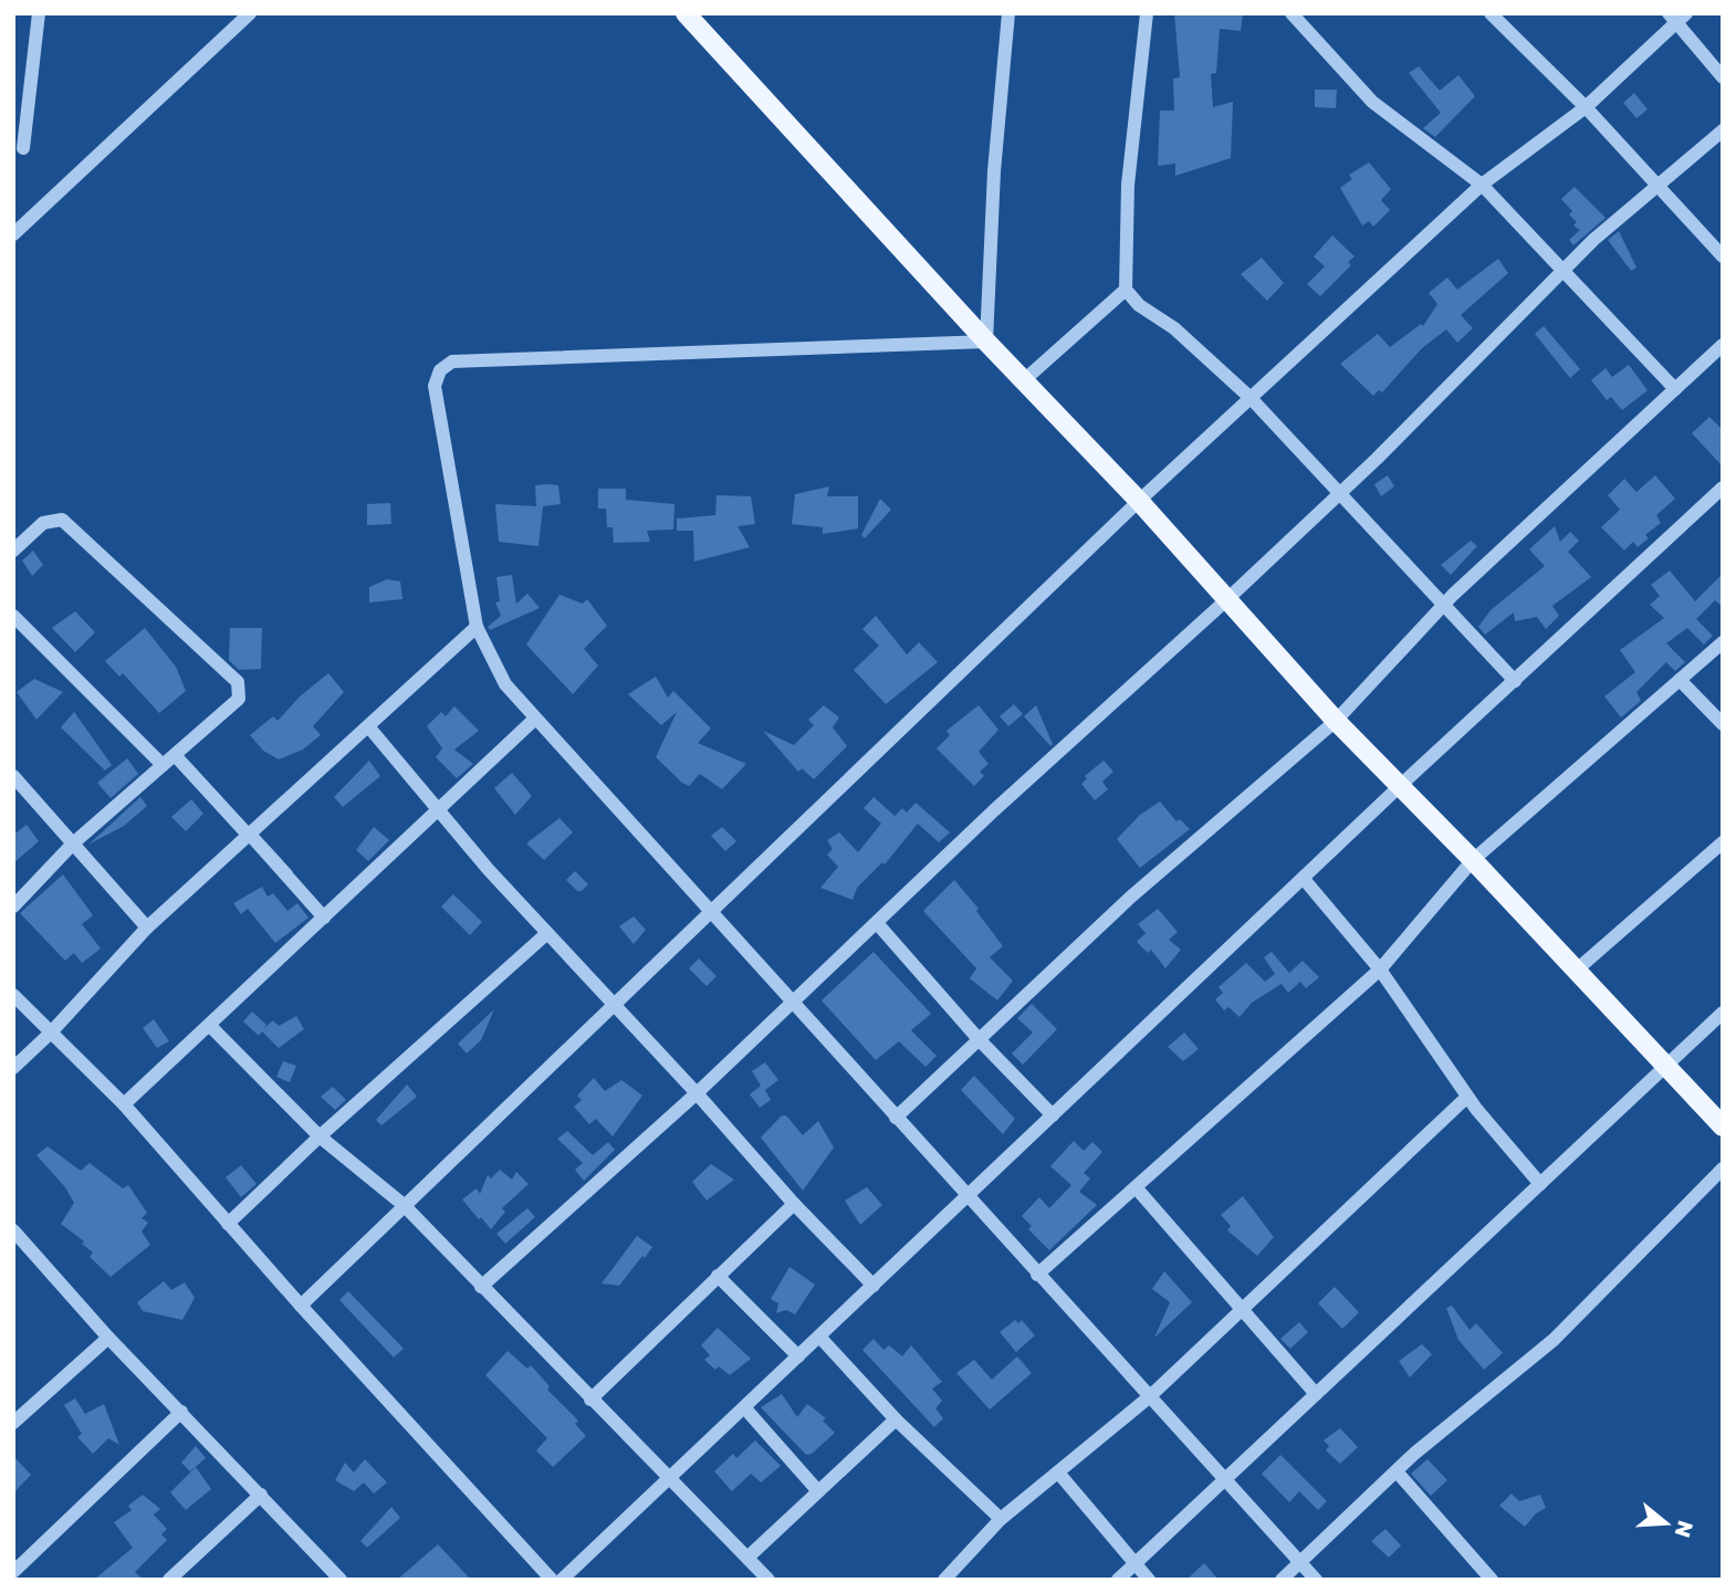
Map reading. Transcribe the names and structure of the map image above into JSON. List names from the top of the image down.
{
  "north": "right"
}
